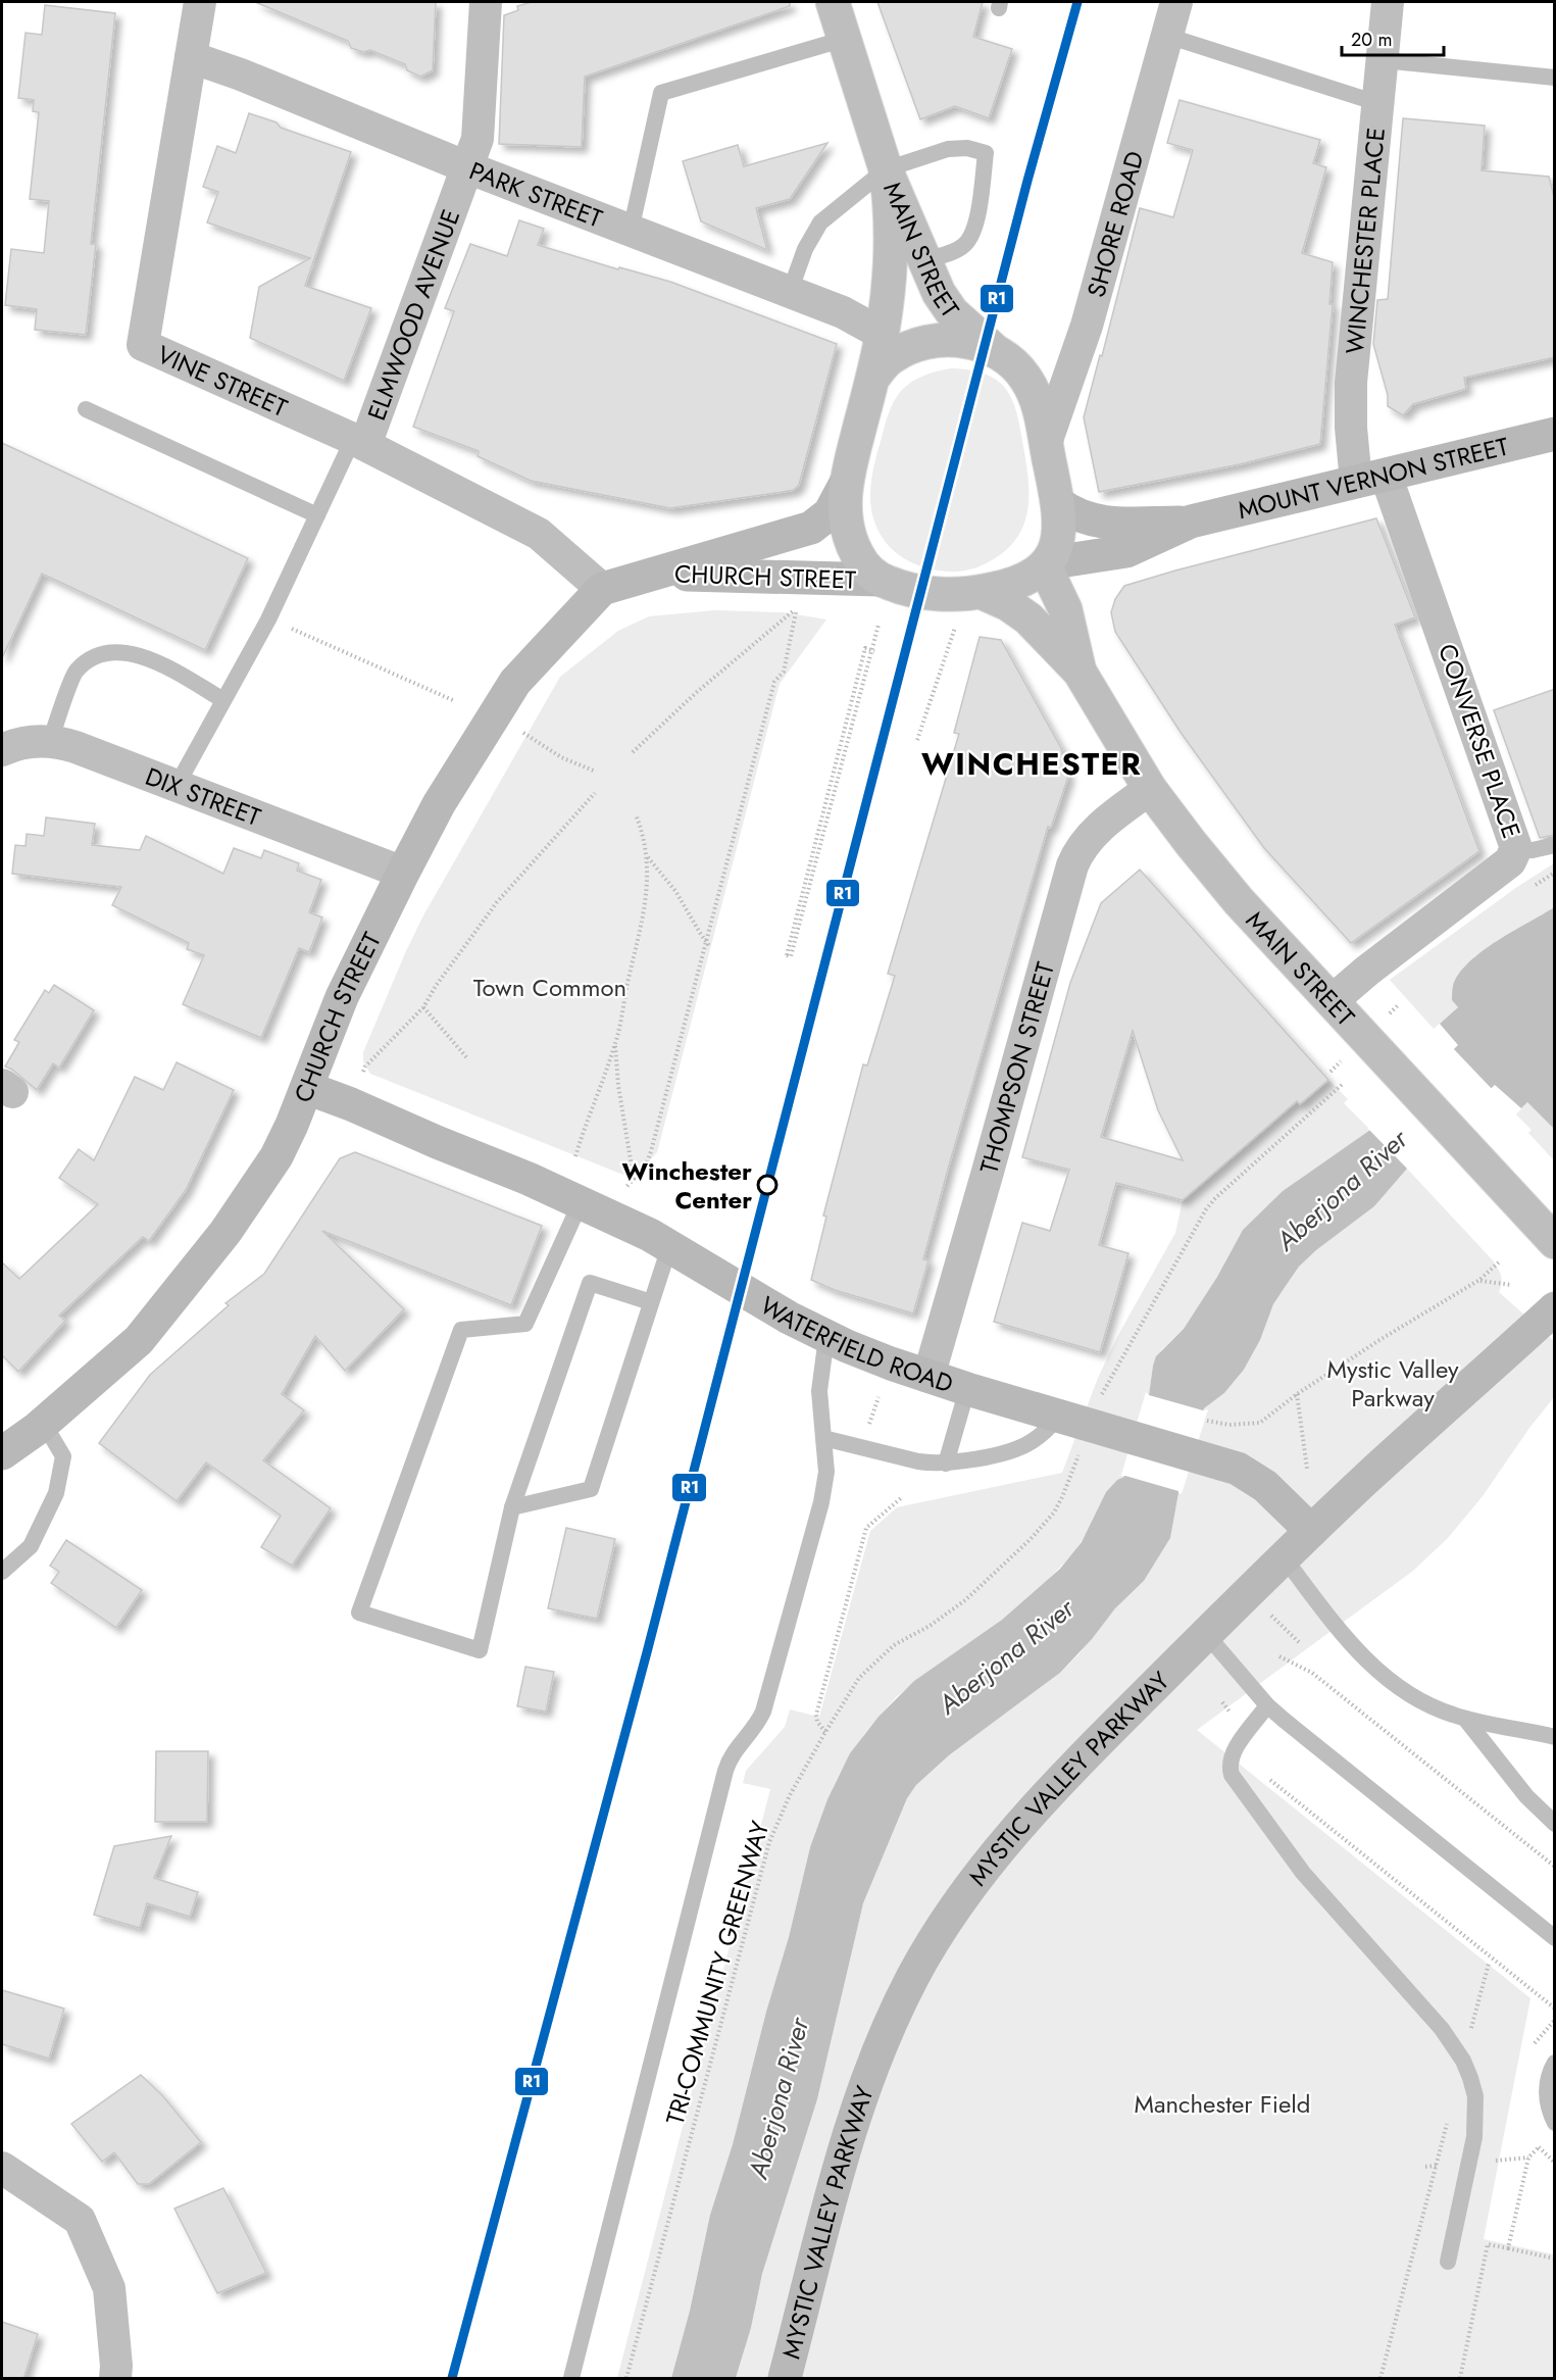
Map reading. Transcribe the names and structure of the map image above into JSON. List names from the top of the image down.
{
  "streets": {
    "main road": [
      "MAIN STREET",
      "MOUNT VERNON STREET",
      "CHURCH STREET",
      "WATERFIELD ROAD",
      "MYSTIC VALLEY PARKWAY"
    ],
    "street": [
      "PARK STREET",
      "SHORE ROAD",
      "WINCHESTER PLACE",
      "ELMWOOD AVENUE",
      "VINE STREET",
      "CONVERSE PLACE",
      "DIX STREET",
      "THOMPSON STREET"
    ],
    "path": ["TRI-COMMUNITY GREENWAY"]
  },
  "crossings": [
    ["PARK STREET", "MAIN STREET"],
    ["PARK STREET", "ELMWOOD AVENUE"],
    ["PARK STREET", "VINE STREET"],
    ["SHORE ROAD", "MAIN STREET"],
    ["WINCHESTER PLACE", "MOUNT VERNON STREET"],
    ["WINCHESTER PLACE", "CONVERSE PLACE"],
    ["MAIN STREET", "MOUNT VERNON STREET"],
    ["MAIN STREET", "CHURCH STREET"],
    ["MAIN STREET", "CONVERSE PLACE"],
    ["MAIN STREET", "THOMPSON STREET"],
    ["ELMWOOD AVENUE", "VINE STREET"],
    ["VINE STREET", "CHURCH STREET"],
    ["MOUNT VERNON STREET", "CONVERSE PLACE"],
    ["CHURCH STREET", "DIX STREET"],
    ["CHURCH STREET", "WATERFIELD ROAD"],
    ["THOMPSON STREET", "WATERFIELD ROAD"],
    ["WATERFIELD ROAD", "MYSTIC VALLEY PARKWAY"]
  ],
  "districts": ["WINCHESTER"],
  "water": ["Aberjona River"],
  "parks": ["Town Common", "Mystic Valley Parkway", "Manchester Field"],
  "places": ["Winchester Center"],
  "lines": ["transit line R1"],
  "scale_bar": "20 m"
}
